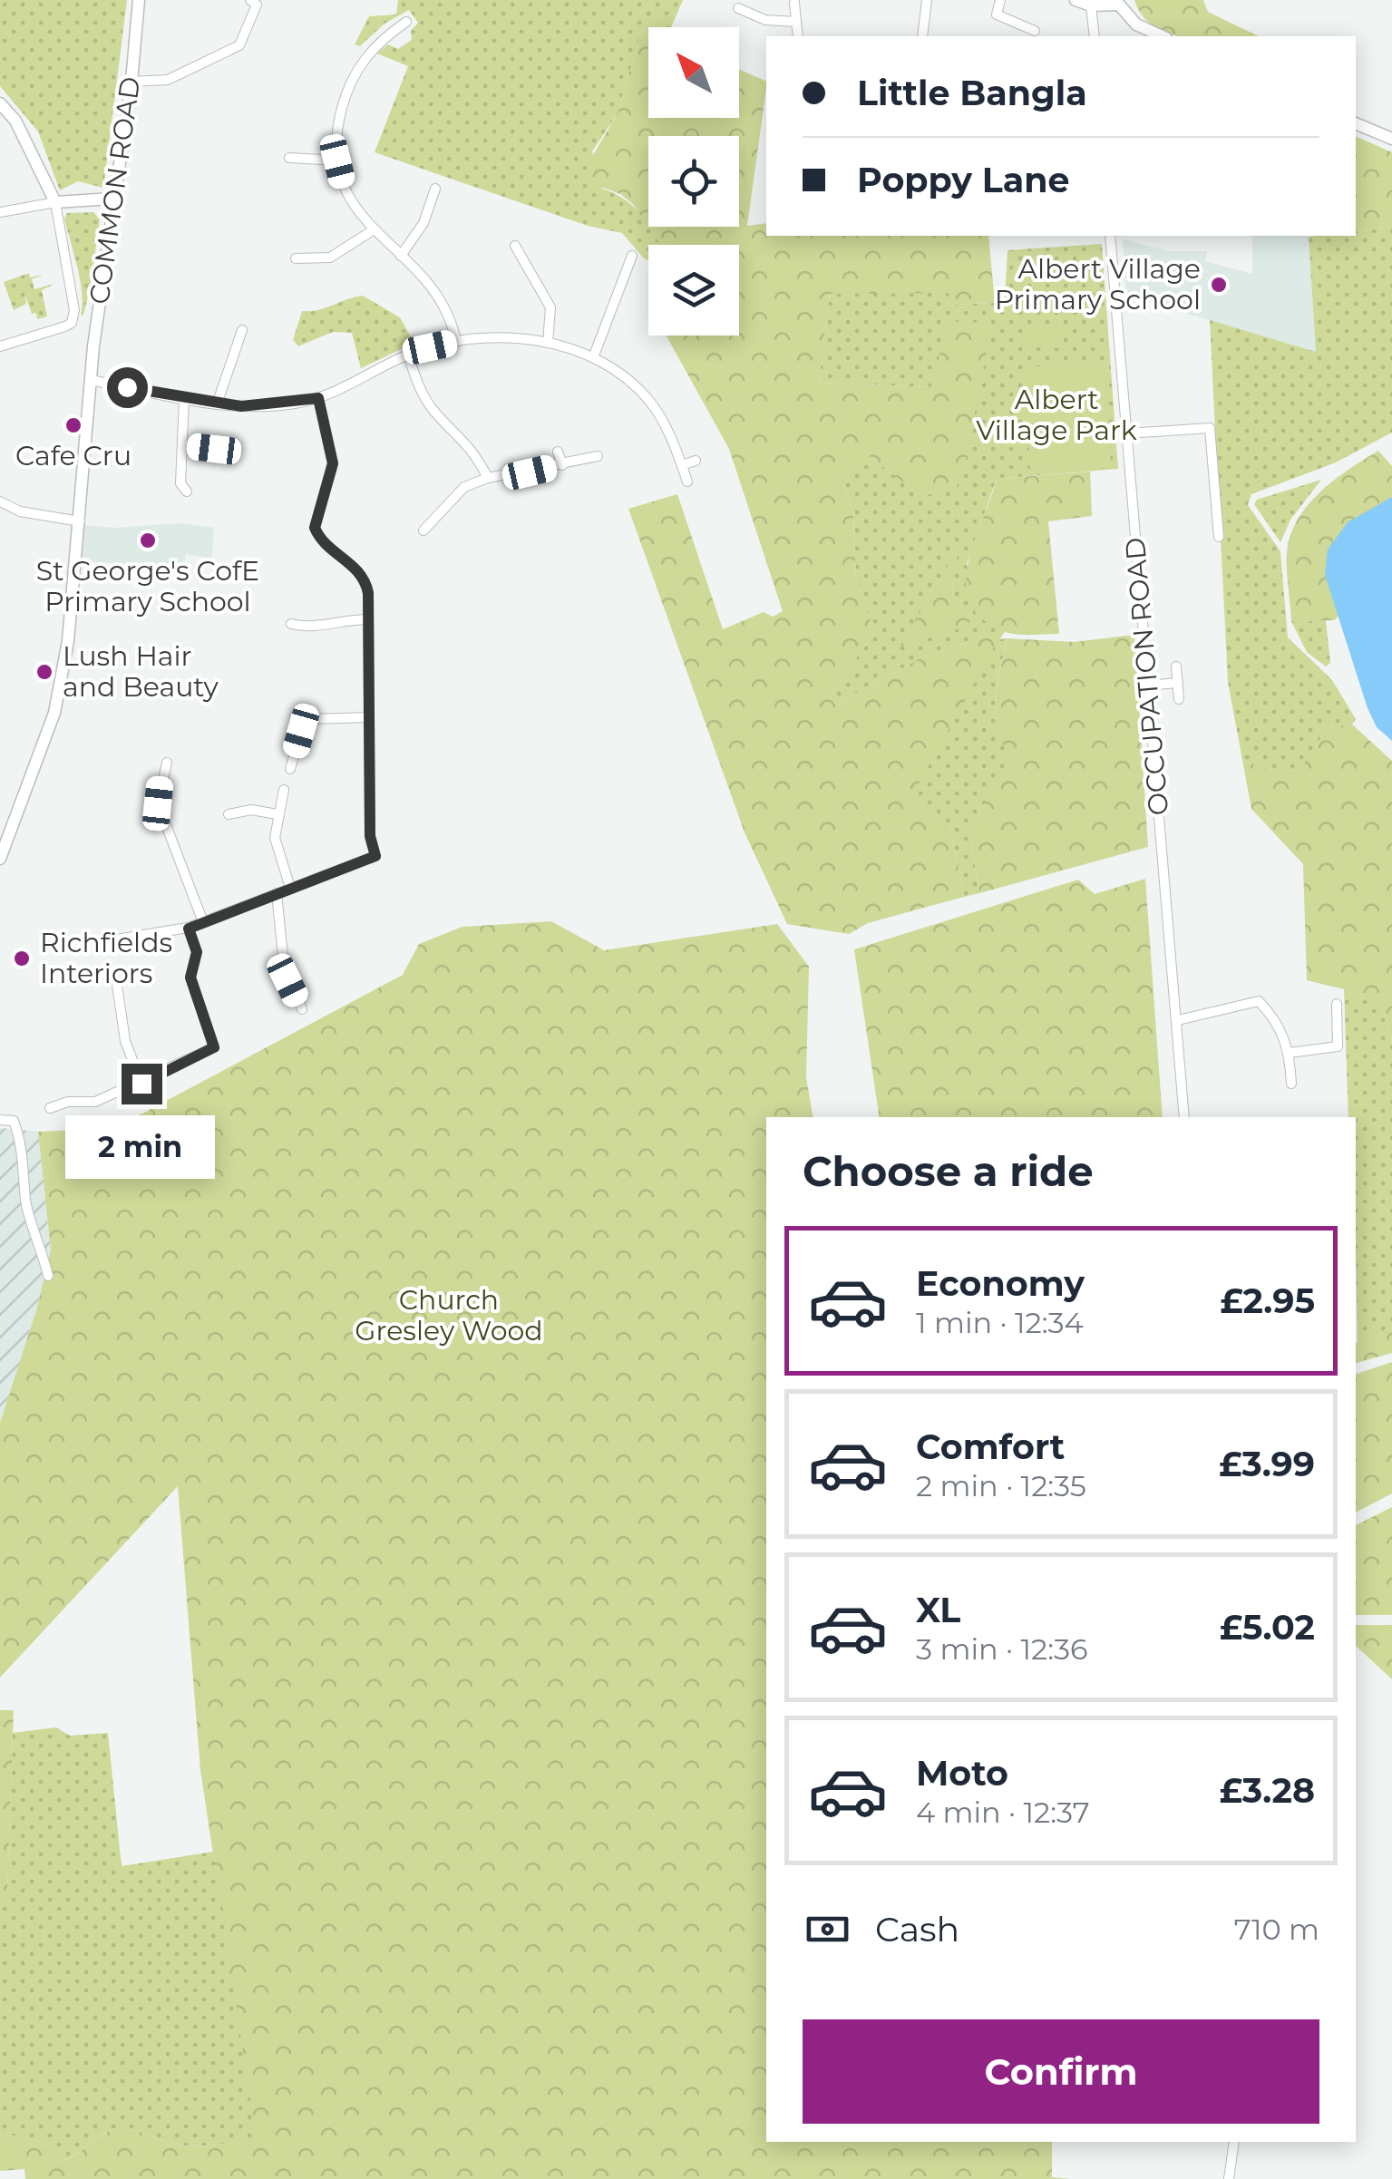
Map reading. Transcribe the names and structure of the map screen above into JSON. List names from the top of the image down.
{
  "streets": {
    "street": ["COMMON ROAD", "OCCUPATION ROAD"]
  },
  "parks": ["Albert Village Park", "Church Gresley Wood"],
  "places": [
    "Albert Village Primary School",
    "Cafe Cru",
    "St George's CofE Primary School",
    "Lush Hair and Beauty",
    "Richfields Interiors"
  ],
  "north": "top left",
  "page": {
    "banner": ["Little Bangla", "Poppy Lane"],
    "bubble": "2 min",
    "heading": "Choose a ride",
    "list": [
      {
        "name": "Economy",
        "note": "1 min · 12:34",
        "value": "£2.95"
      },
      {
        "name": "Comfort",
        "note": "2 min · 12:35",
        "value": "£3.99"
      },
      {
        "name": "XL",
        "note": "3 min · 12:36",
        "value": "£5.02"
      },
      {
        "name": "Moto",
        "note": "4 min · 12:37",
        "value": "£3.28"
      }
    ],
    "pay": ["Cash", "710 m"],
    "buttons": "Confirm"
  }
}
